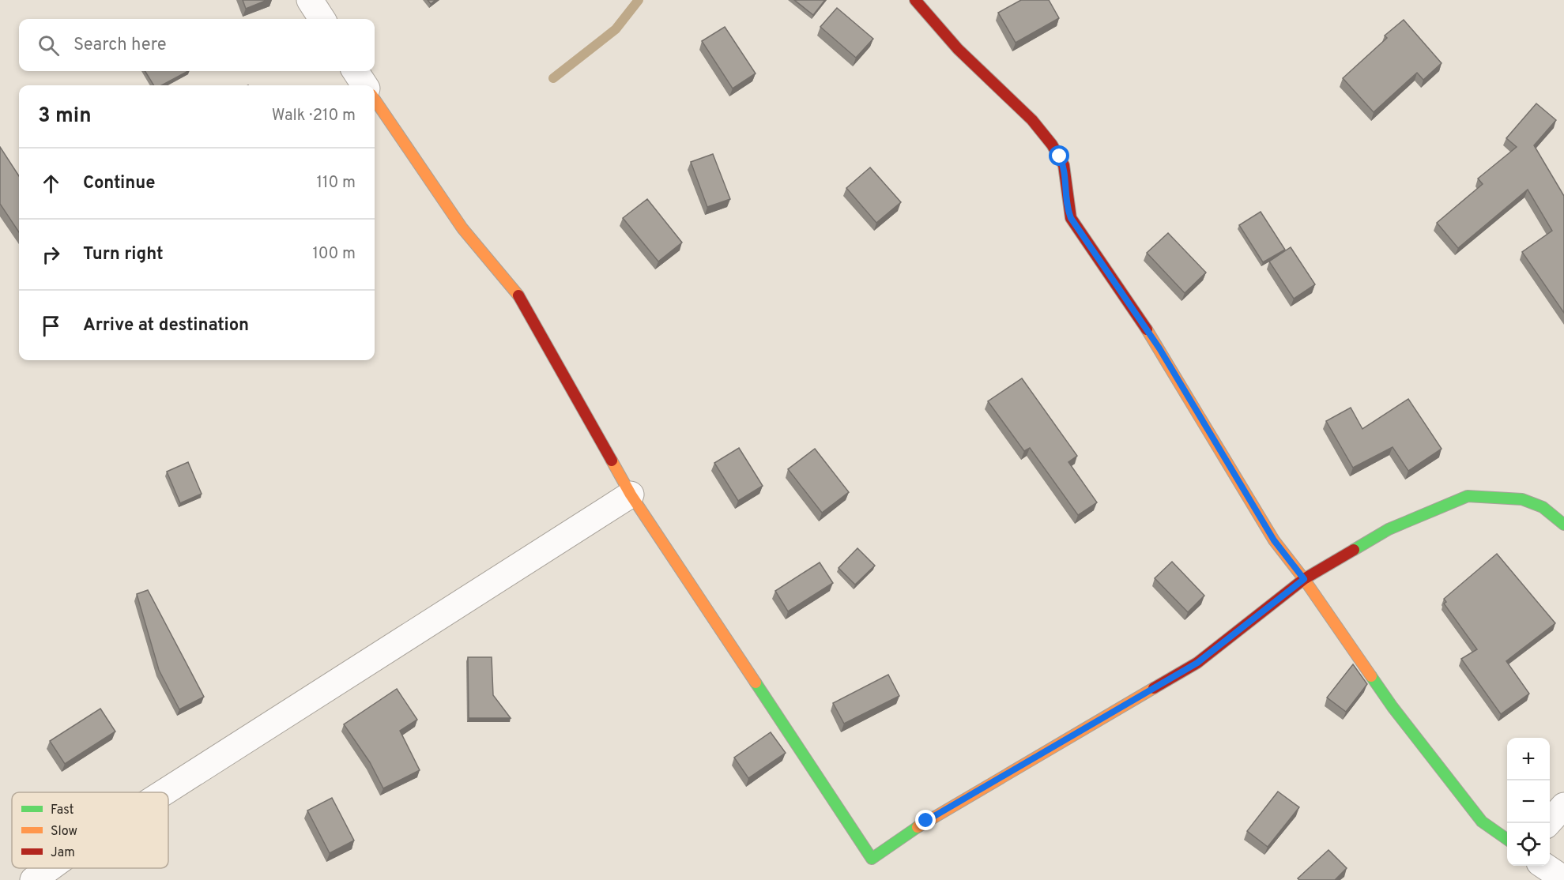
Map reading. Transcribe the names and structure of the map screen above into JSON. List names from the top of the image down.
{
  "legend": ["Fast", "Slow", "Jam"],
  "page": {
    "search": "Search here",
    "heading": ["3 min", "Walk · 210 m"],
    "list": [
      ["Continue", "110 m"],
      ["Turn right", "100 m"],
      "Arrive at destination"
    ],
    "map_buttons": ["+", "−"]
  }
}
